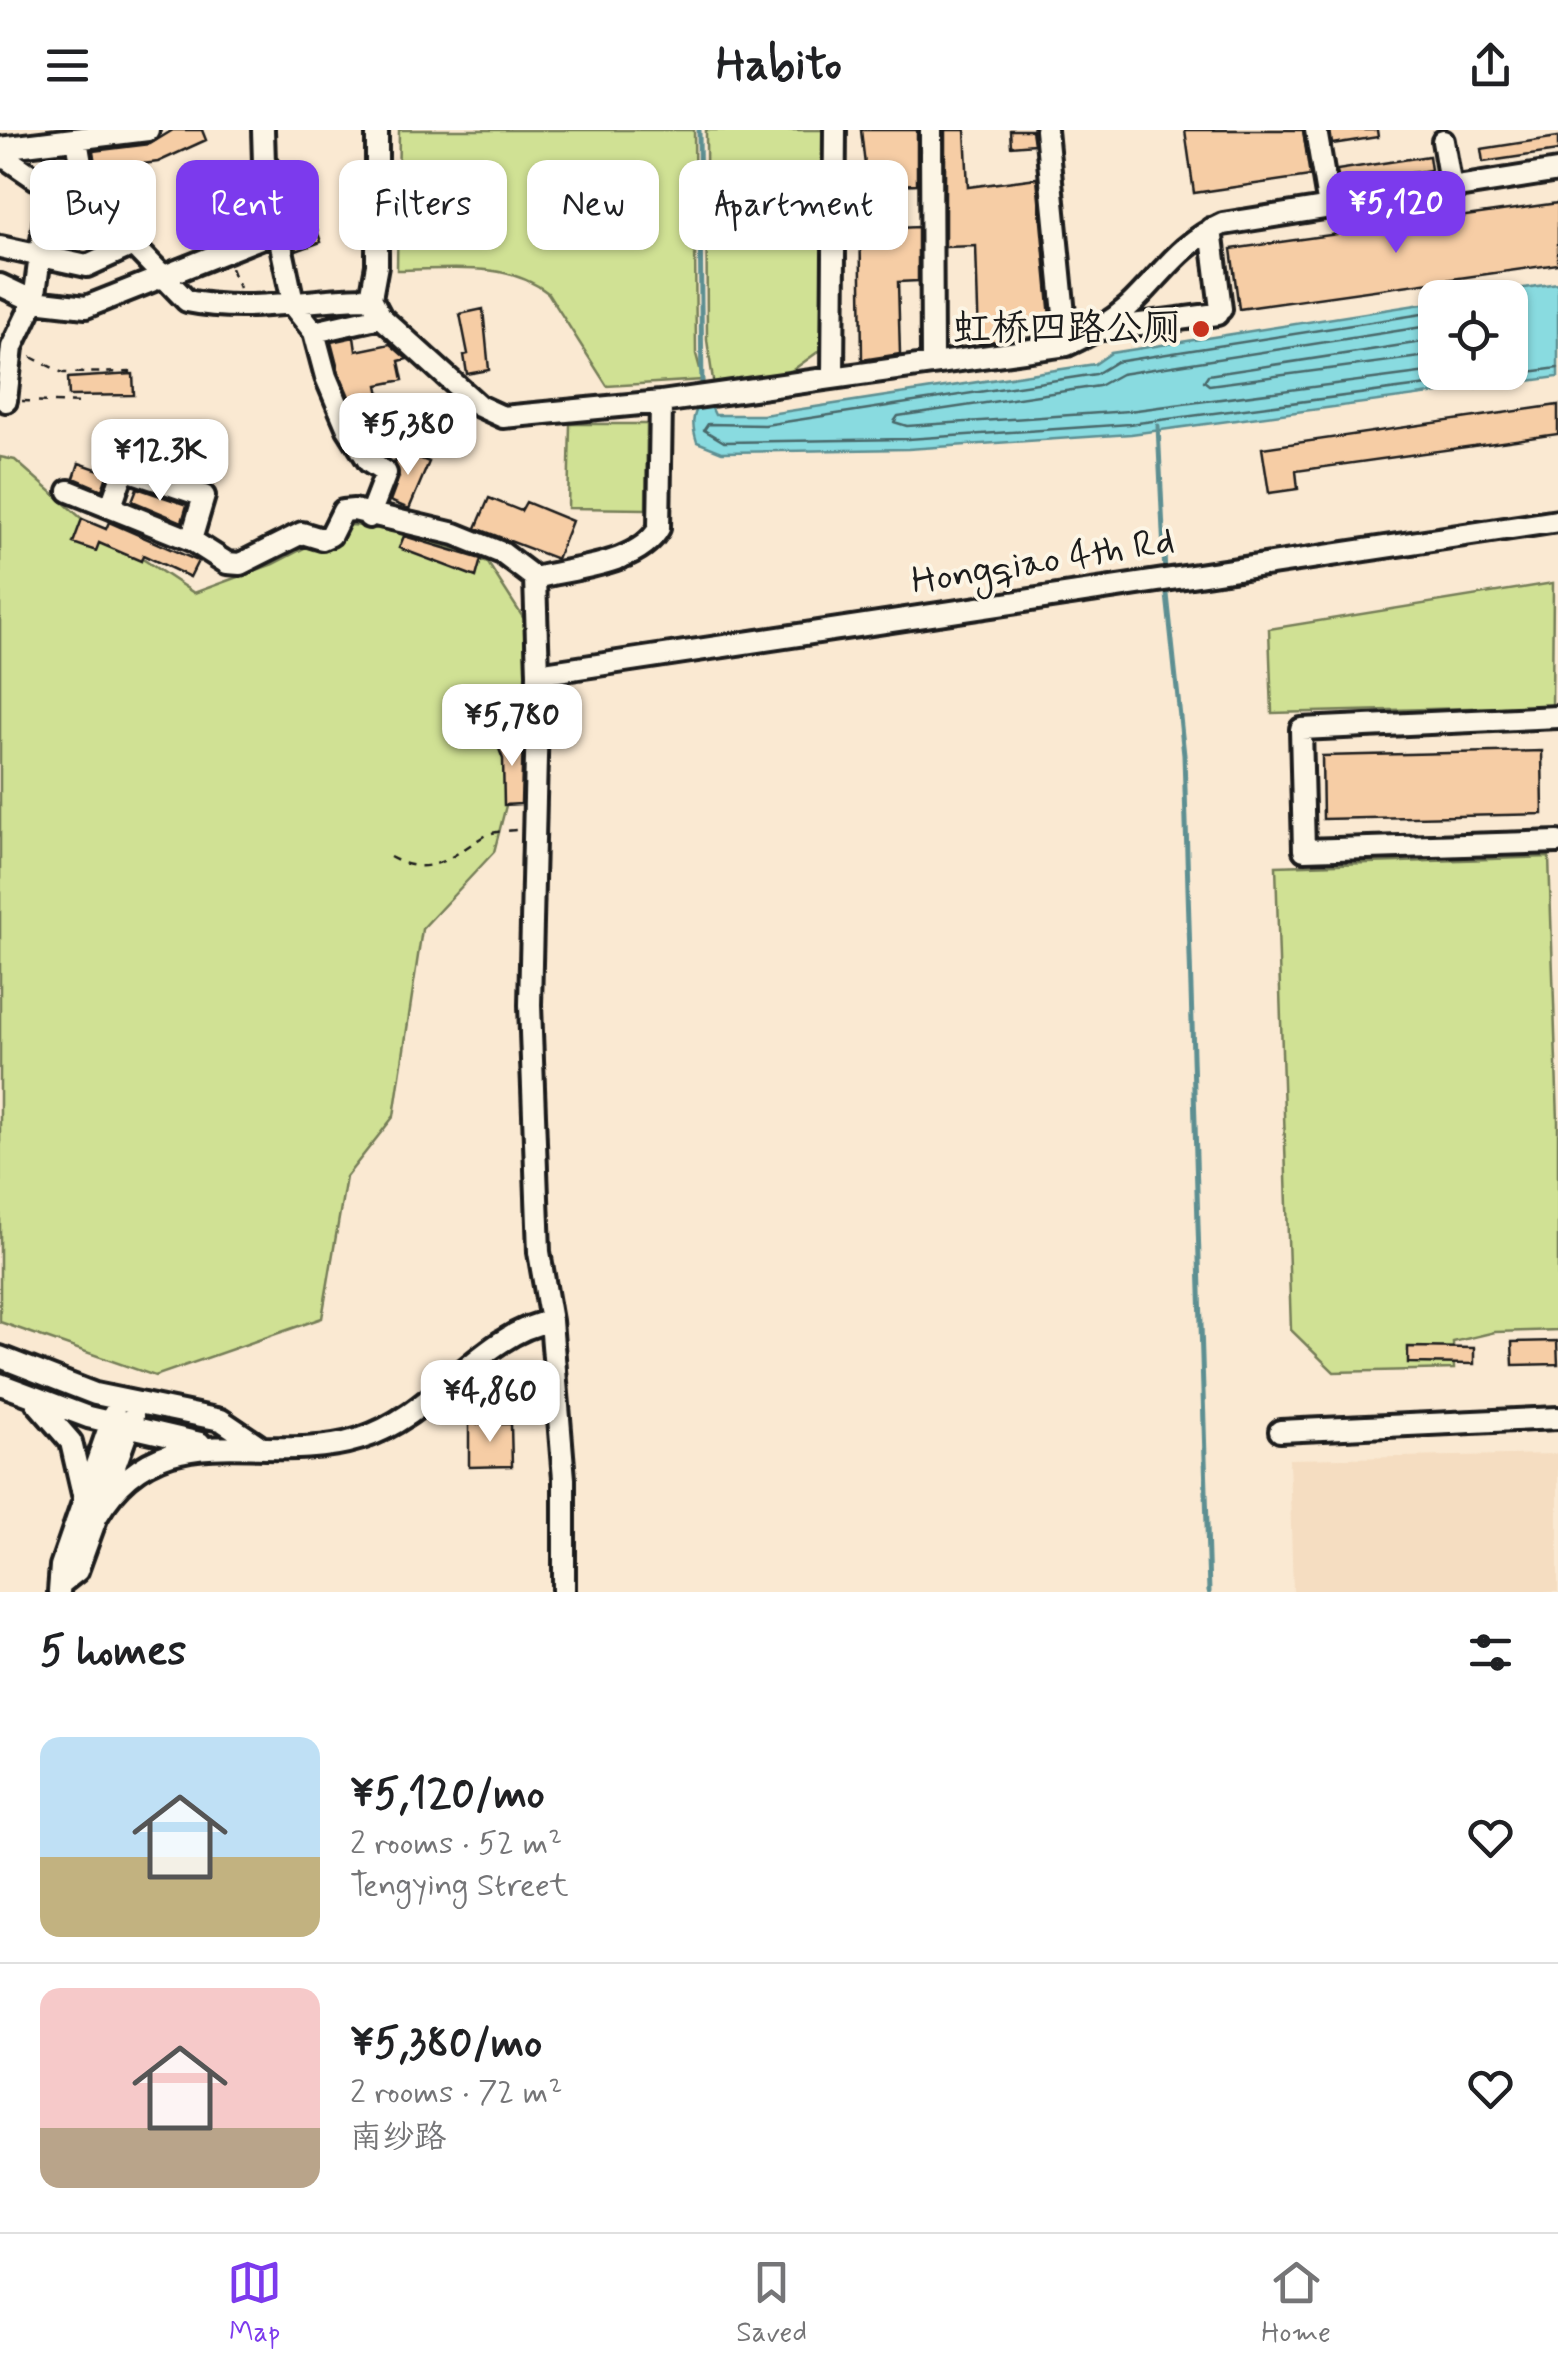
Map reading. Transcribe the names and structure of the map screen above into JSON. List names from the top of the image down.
{
  "streets": {
    "street": ["Hongqiao 4th Rd"]
  },
  "places": ["虹桥四路公厕"],
  "page": {
    "header": "Habito",
    "chip": [
      "Buy",
      "Rent",
      "Filters",
      "New",
      "Apartment"
    ],
    "price": [
      "¥5,120",
      "¥5,380",
      "¥12.3K",
      "¥5,780",
      "¥4,860"
    ],
    "heading": "5 homes",
    "list": [
      {
        "name": "¥5,120/mo",
        "note": "2 rooms · 52 m² · Tengying Street"
      },
      {
        "name": "¥5,380/mo",
        "note": "2 rooms · 72 m² · 南纱路"
      }
    ],
    "tabs": ["Map", "Saved", "Home"]
  }
}
